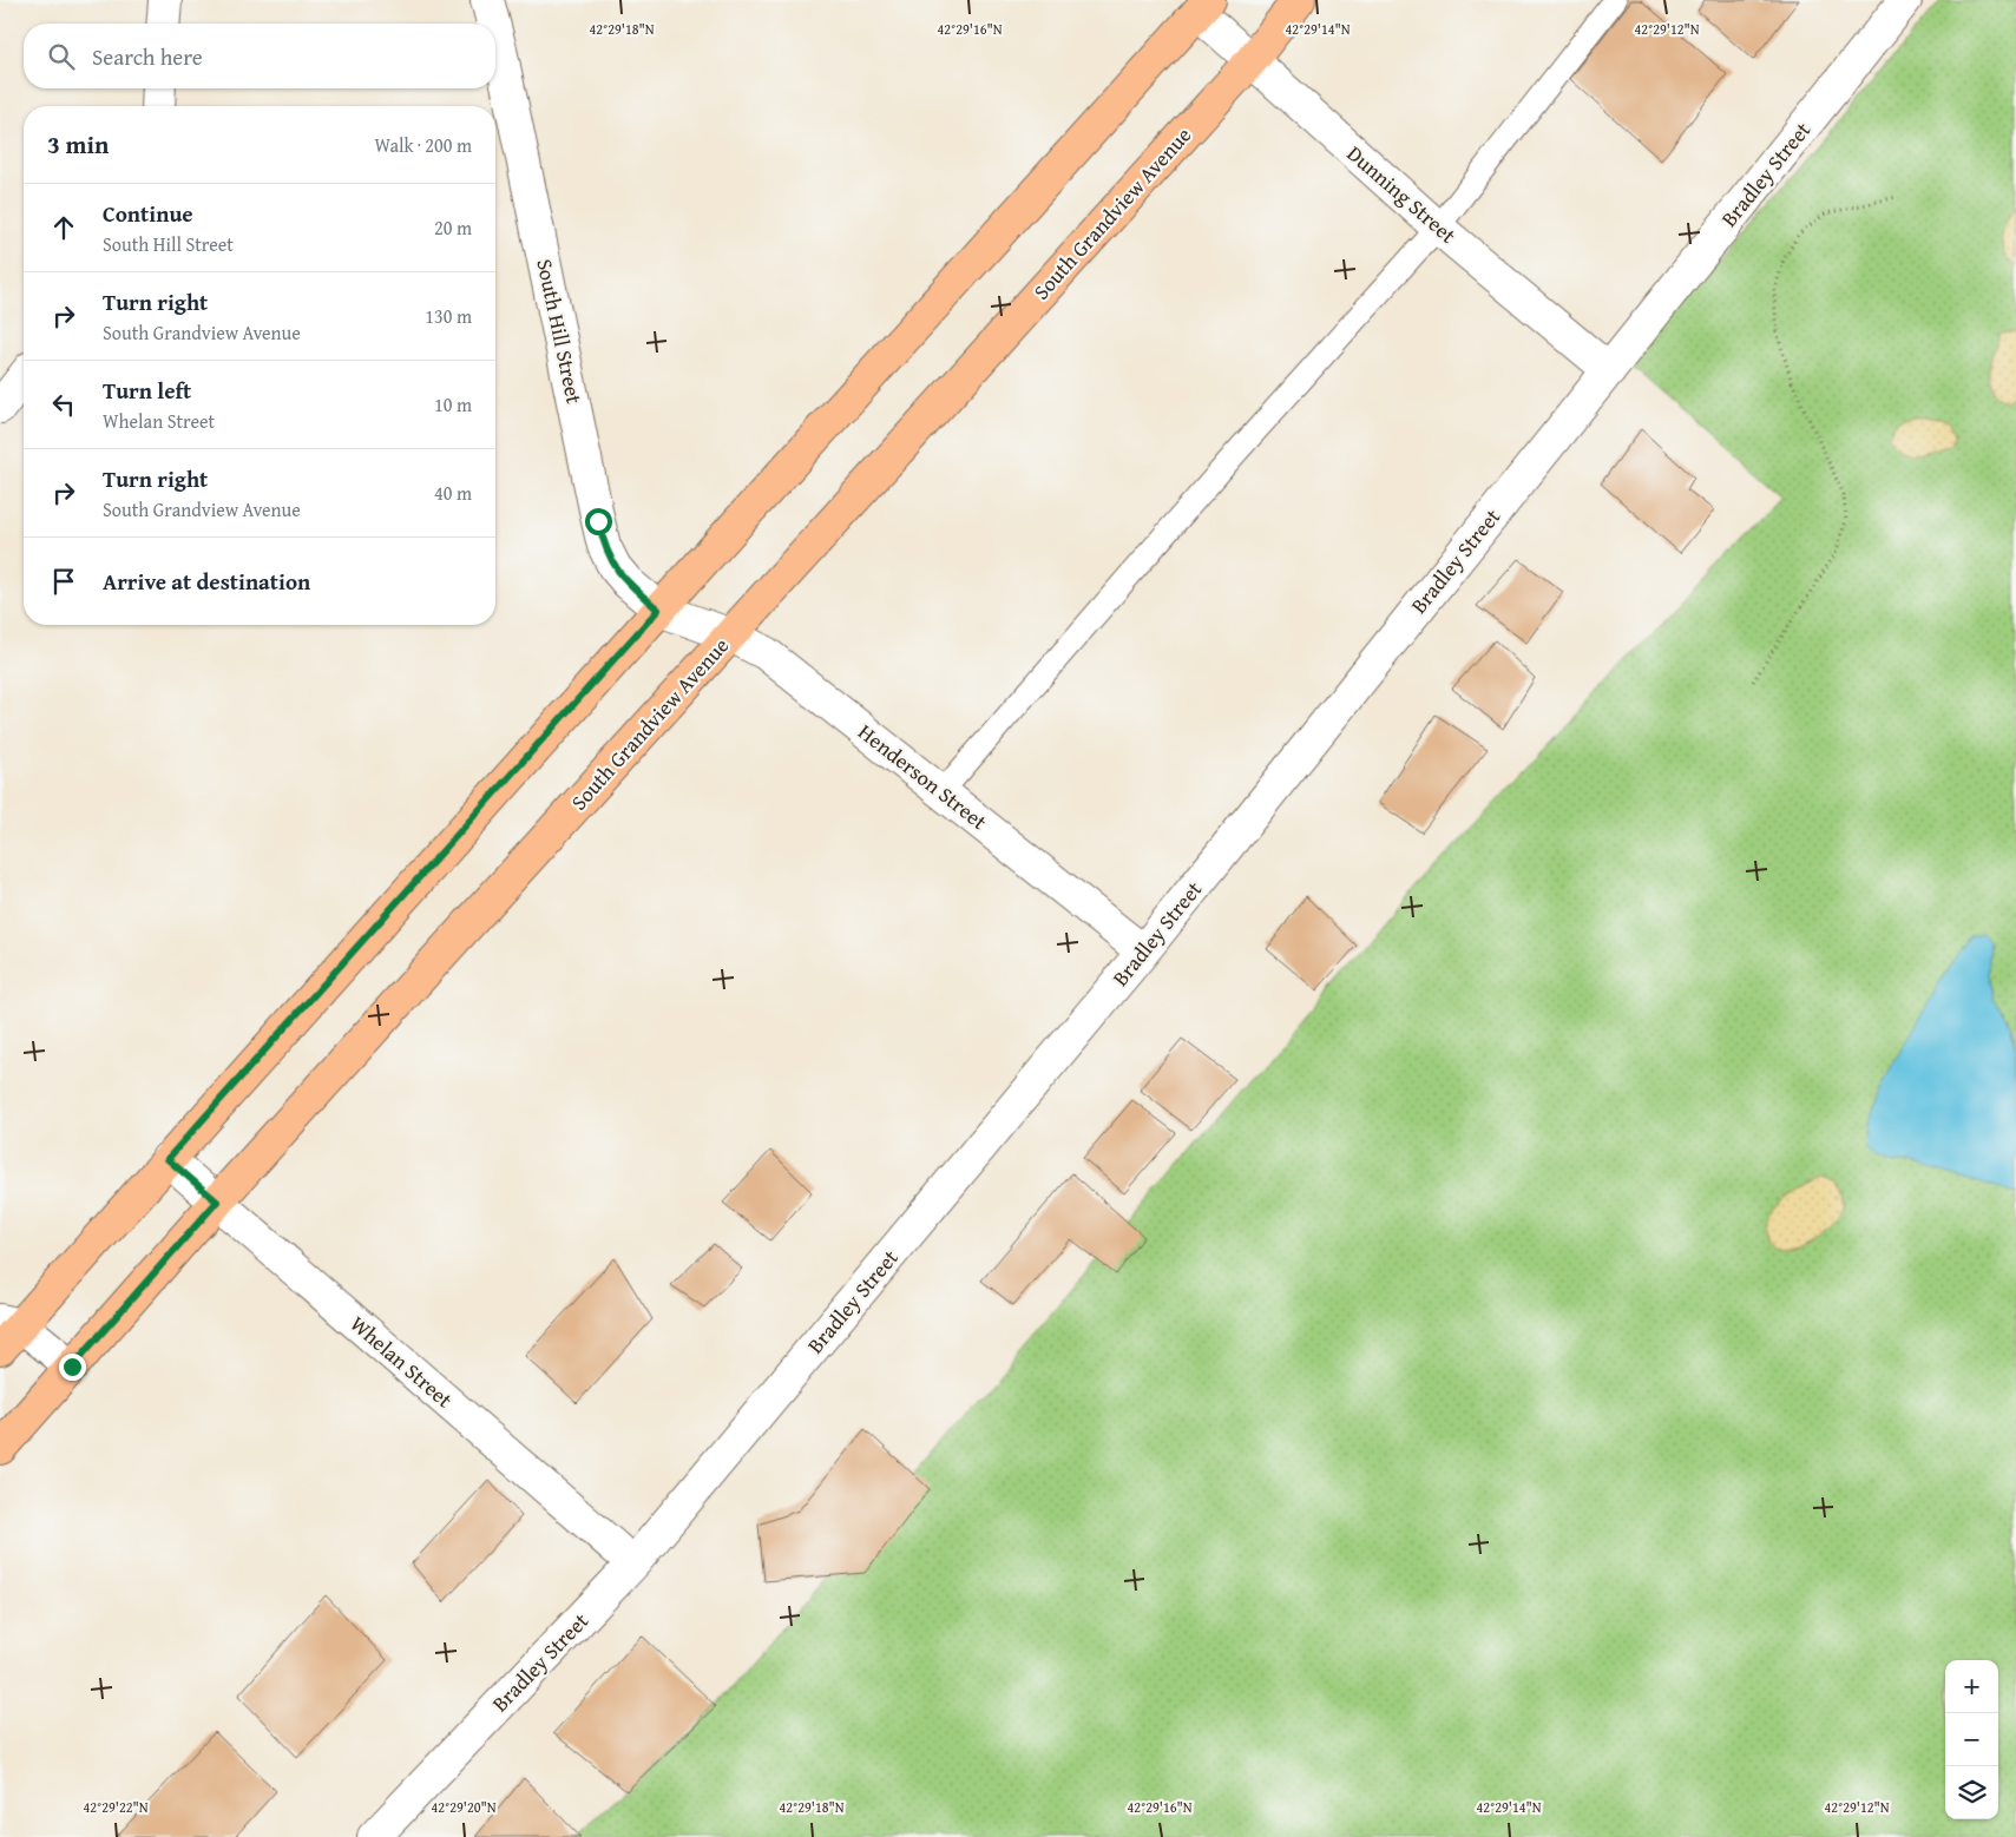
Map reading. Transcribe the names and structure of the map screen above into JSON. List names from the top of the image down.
{
  "streets": {
    "main road": ["South Grandview Avenue"],
    "street": [
      "Bradley Street",
      "Dunning Street",
      "South Hill Street",
      "Henderson Street",
      "Whelan Street"
    ]
  },
  "crossings": [
    ["Bradley Street", "Dunning Street"],
    ["Bradley Street", "Henderson Street"],
    ["Bradley Street", "Whelan Street"],
    ["Dunning Street", "South Grandview Avenue"],
    ["South Grandview Avenue", "Henderson Street"],
    ["South Grandview Avenue", "Whelan Street"],
    ["South Hill Street", "Henderson Street"]
  ],
  "page": {
    "search": "Search here",
    "heading": ["3 min", "Walk · 200 m"],
    "list": [
      ["Continue", "South Hill Street", "20 m"],
      ["Turn right", "South Grandview Avenue", "130 m"],
      ["Turn left", "Whelan Street", "10 m"],
      ["Turn right", "South Grandview Avenue", "40 m"],
      "Arrive at destination"
    ],
    "map_buttons": ["+", "−"]
  },
  "coordinates": [
    "42°29'18\"N",
    "42°29'16\"N",
    "42°29'14\"N",
    "42°29'12\"N",
    "42°29'22\"N",
    "42°29'20\"N"
  ]
}
